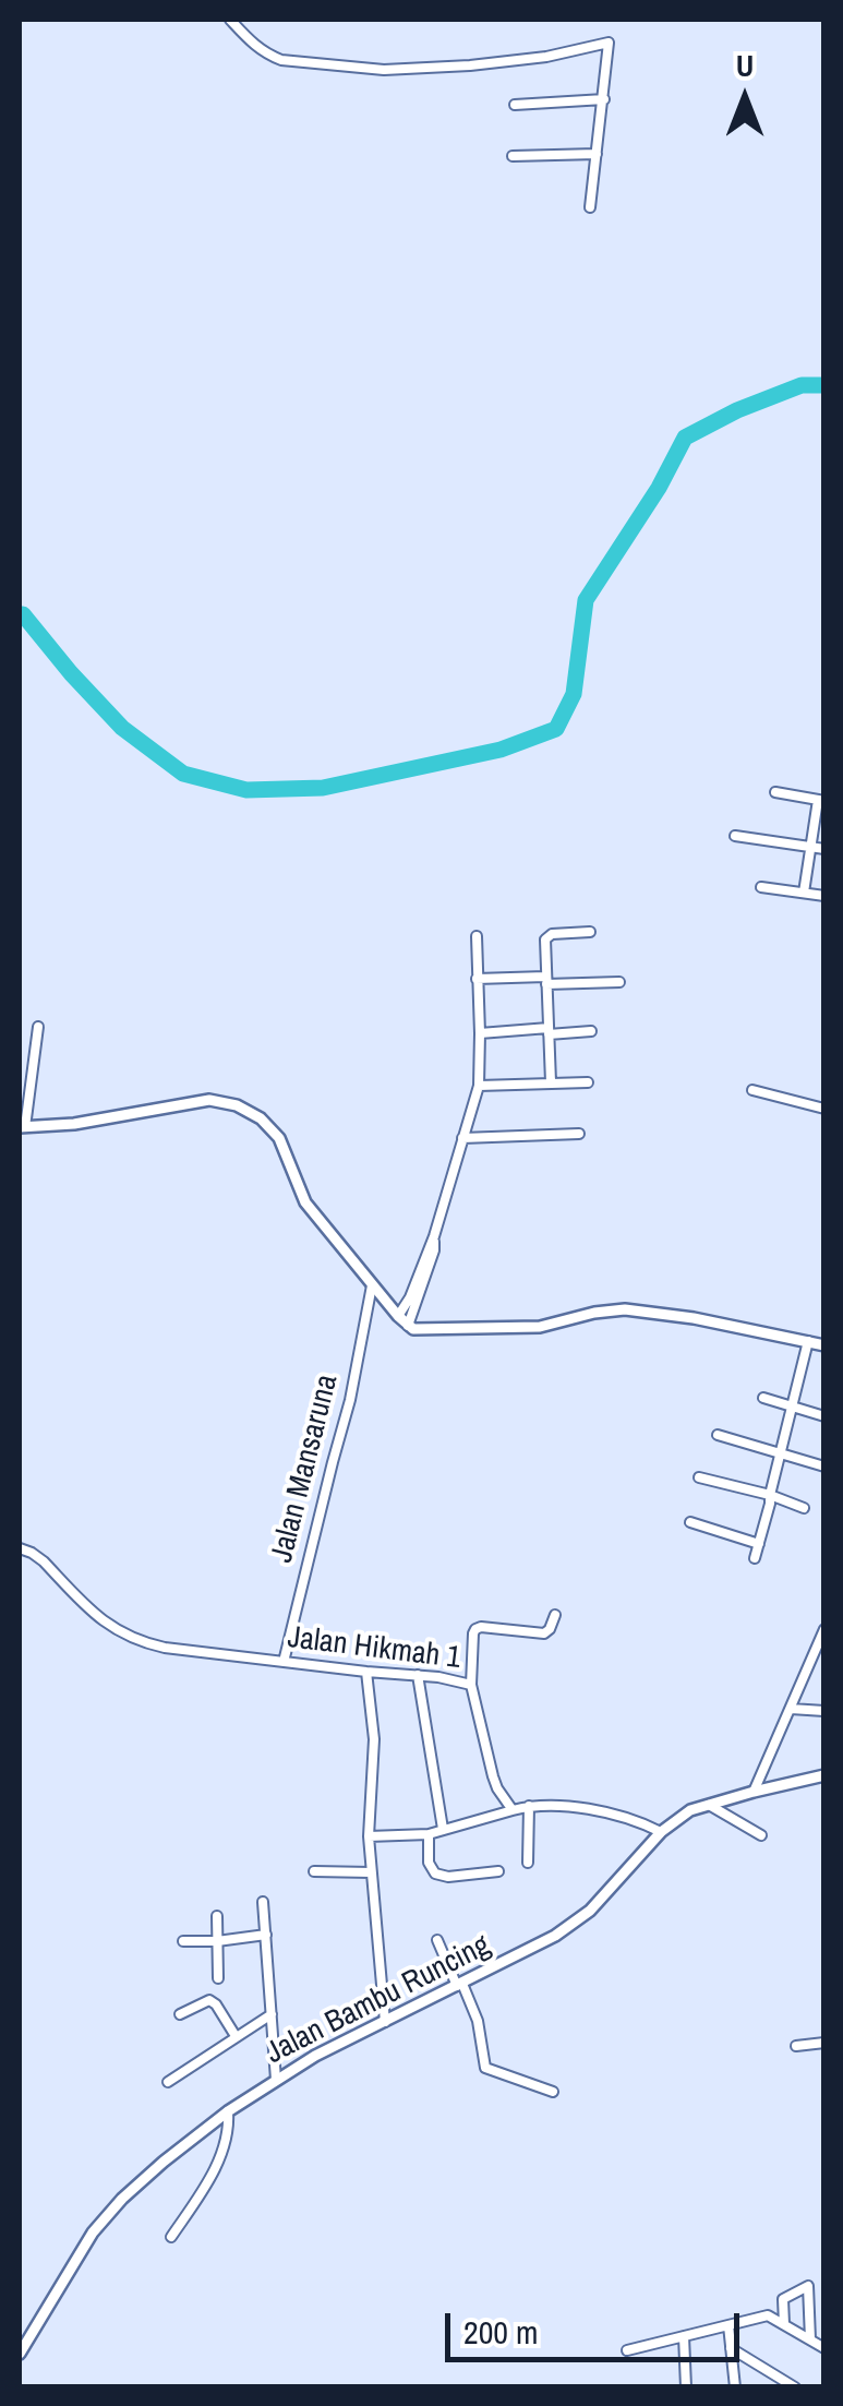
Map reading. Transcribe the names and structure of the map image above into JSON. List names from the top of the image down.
{
  "streets": {
    "street": ["Jalan Mansaruna", "Jalan Hikmah 1", "Jalan Bambu Runcing"]
  },
  "crossings": [
    ["Jalan Mansaruna", "Jalan Hikmah 1"]
  ],
  "scale_bar": "200 m",
  "north": "top"
}
